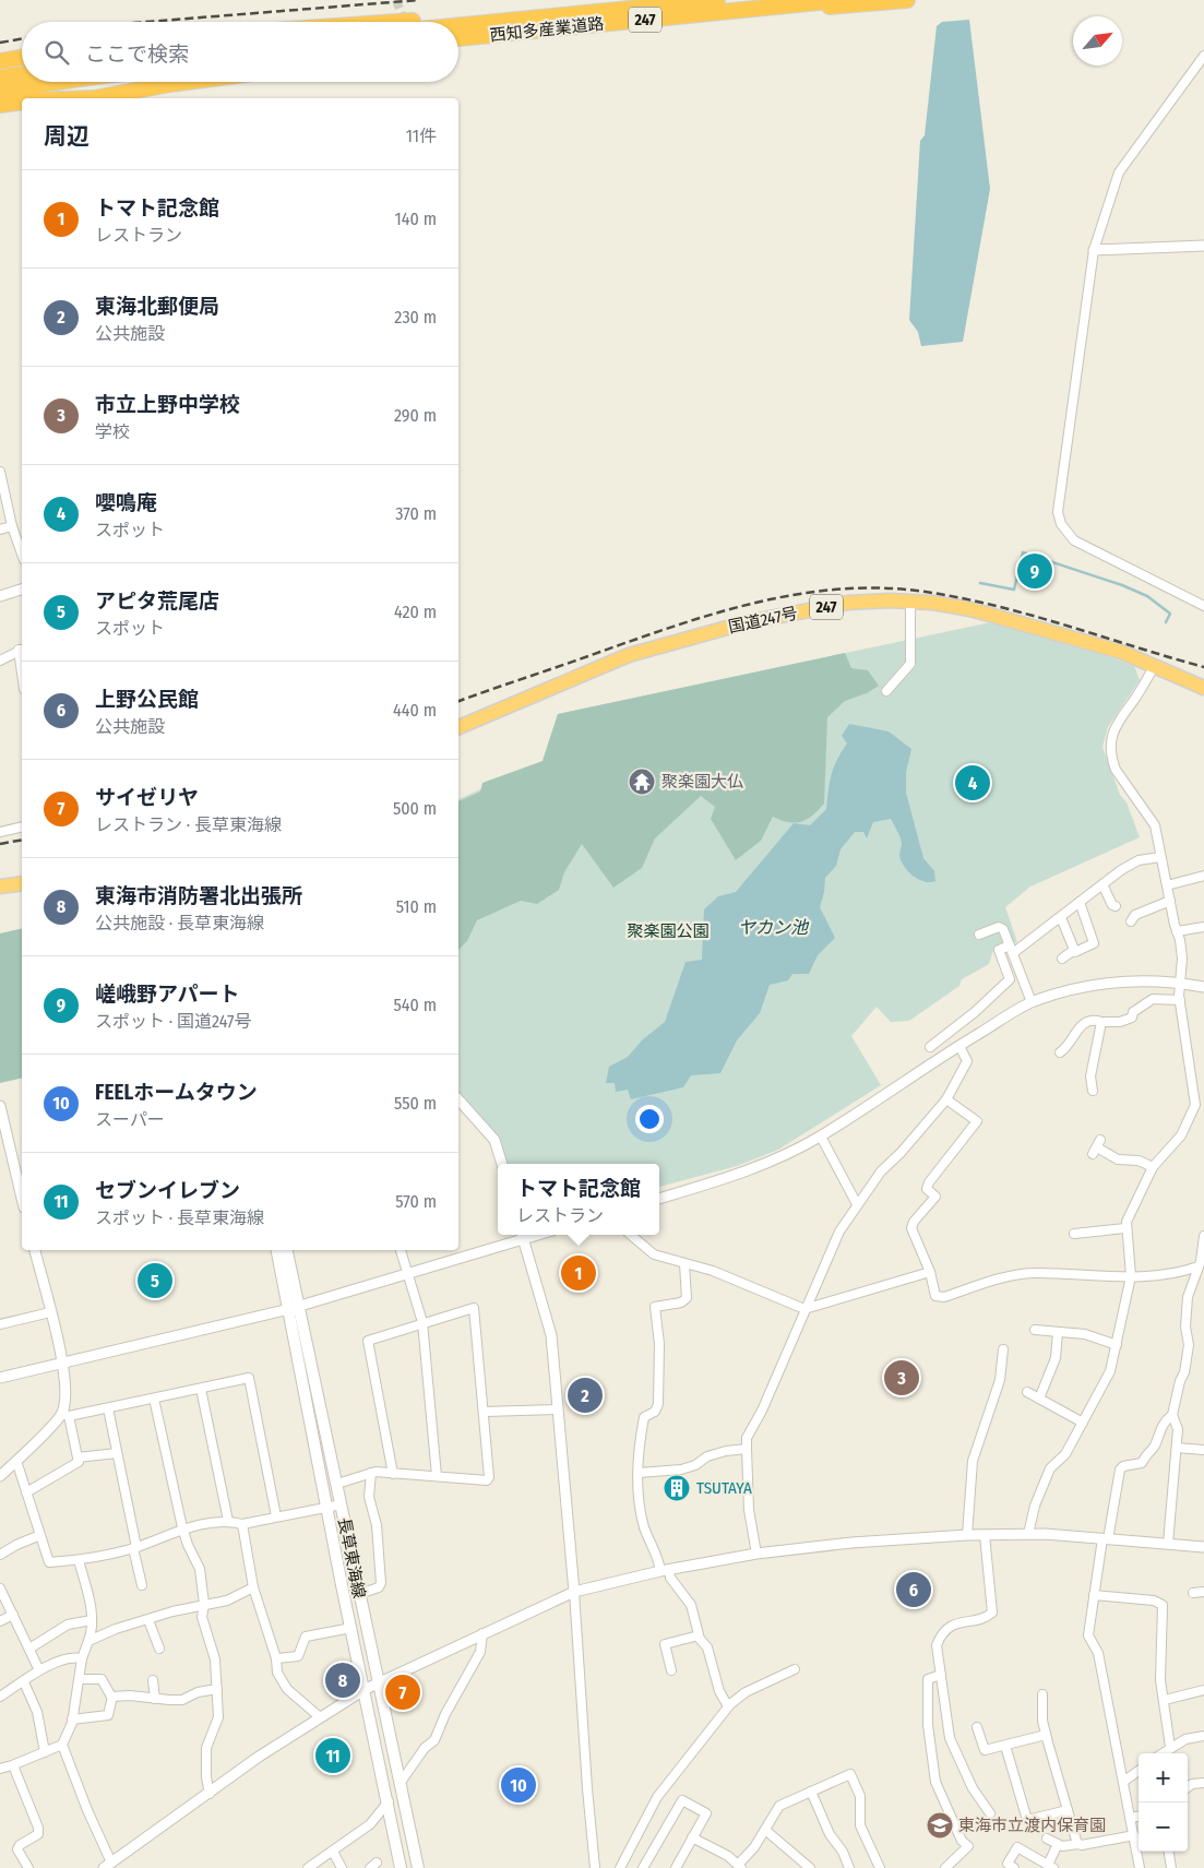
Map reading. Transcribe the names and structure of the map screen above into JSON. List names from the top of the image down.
{
  "streets": {
    "highway": ["247", "西知多産業道路", "国道247号"],
    "main road": ["長草東海線"]
  },
  "crossings": [
    ["247", "西知多産業道路"]
  ],
  "water": ["ヤカン池"],
  "parks": ["聚楽園公園"],
  "places": {
    "temple": ["聚楽園大仏"],
    "building": ["TSUTAYA"],
    "school or university": ["東海市立渡内保育園"]
  },
  "north": "top right",
  "page": {
    "search": "ここで検索",
    "heading": ["周辺", "11件"],
    "list": [
      {
        "mark": "1",
        "name": "トマト記念館",
        "note": "レストラン",
        "value": "140 m"
      },
      {
        "mark": "2",
        "name": "東海北郵便局",
        "note": "公共施設",
        "value": "230 m"
      },
      {
        "mark": "3",
        "name": "市立上野中学校",
        "note": "学校",
        "value": "290 m"
      },
      {
        "mark": "4",
        "name": "嚶鳴庵",
        "note": "スポット",
        "value": "370 m"
      },
      {
        "mark": "5",
        "name": "アピタ荒尾店",
        "note": "スポット",
        "value": "420 m"
      },
      {
        "mark": "6",
        "name": "上野公民館",
        "note": "公共施設",
        "value": "440 m"
      },
      {
        "mark": "7",
        "name": "サイゼリヤ",
        "note": "レストラン · 長草東海線",
        "value": "500 m"
      },
      {
        "mark": "8",
        "name": "東海市消防署北出張所",
        "note": "公共施設 · 長草東海線",
        "value": "510 m"
      },
      {
        "mark": "9",
        "name": "嵯峨野アパート",
        "note": "スポット · 国道247号",
        "value": "540 m"
      },
      {
        "mark": "10",
        "name": "FEELホームタウン",
        "note": "スーパー",
        "value": "550 m"
      },
      {
        "mark": "11",
        "name": "セブンイレブン",
        "note": "スポット · 長草東海線",
        "value": "570 m"
      }
    ],
    "pins": [
      "9",
      "4",
      "1",
      "5",
      "3",
      "2",
      "6",
      "8",
      "7",
      "11",
      "10"
    ],
    "popup": ["トマト記念館", "レストラン"],
    "map_buttons": ["+", "−"]
  }
}
